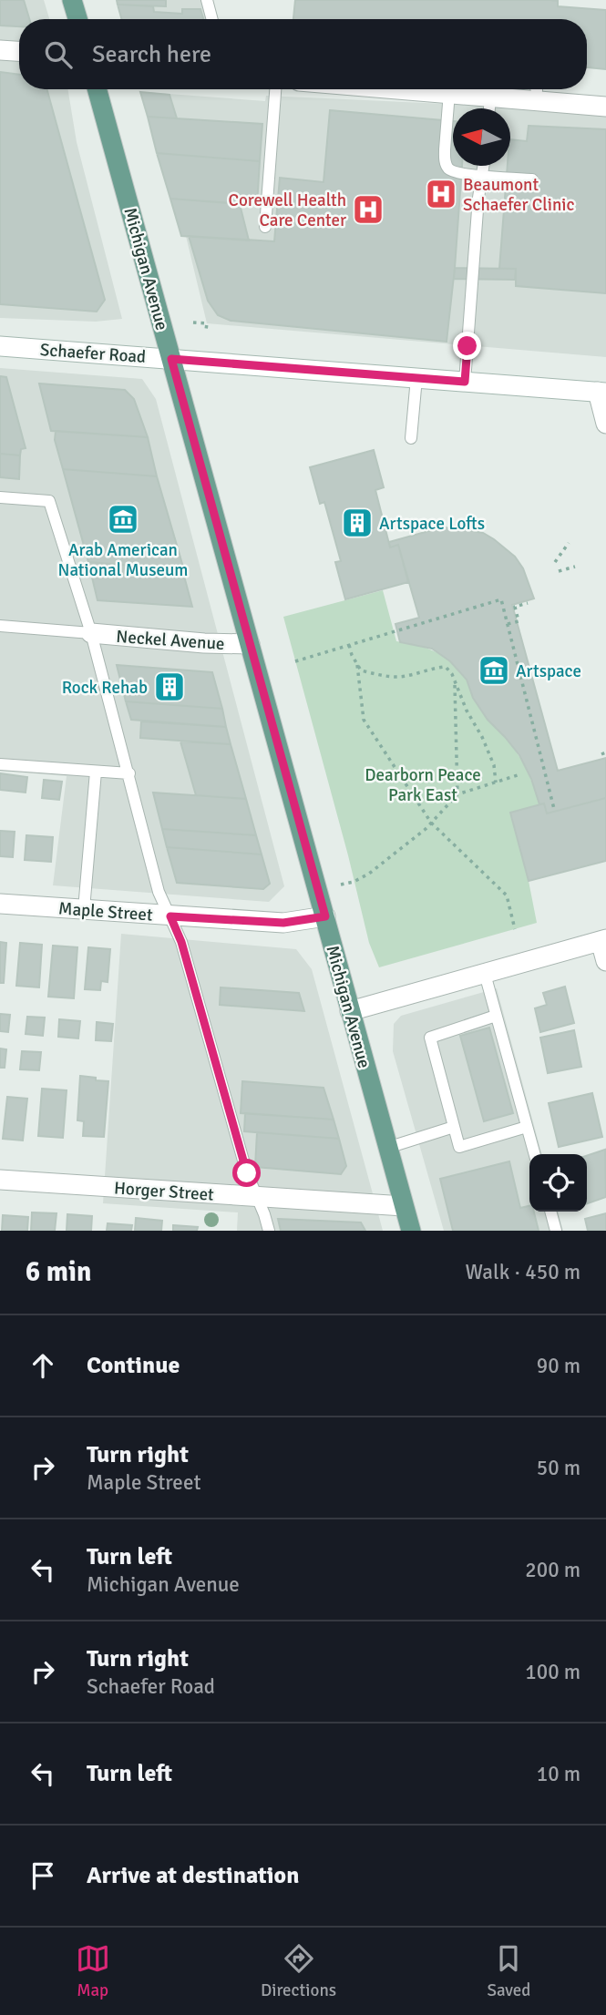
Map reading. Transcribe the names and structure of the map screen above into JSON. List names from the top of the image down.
{
  "streets": {
    "main road": ["Michigan Avenue"],
    "street": [
      "Schaefer Road",
      "Neckel Avenue",
      "Maple Street",
      "Horger Street"
    ]
  },
  "crossings": [
    ["Michigan Avenue", "Schaefer Road"],
    ["Michigan Avenue", "Neckel Avenue"],
    ["Michigan Avenue", "Maple Street"],
    ["Michigan Avenue", "Horger Street"]
  ],
  "parks": ["Dearborn Peace Park East"],
  "places": {
    "hospital": ["Beaumont Schaefer Clinic", "Corewell Health Care Center"],
    "museum": ["Arab American National Museum", "Artspace"],
    "building": ["Artspace Lofts", "Rock Rehab"]
  },
  "north": "left",
  "page": {
    "search": "Search here",
    "heading": ["6 min", "Walk · 450 m"],
    "list": [
      ["Continue", "90 m"],
      ["Turn right", "Maple Street", "50 m"],
      ["Turn left", "Michigan Avenue", "200 m"],
      ["Turn right", "Schaefer Road", "100 m"],
      ["Turn left", "10 m"],
      "Arrive at destination"
    ],
    "nav": ["Map", "Directions", "Saved"]
  }
}
